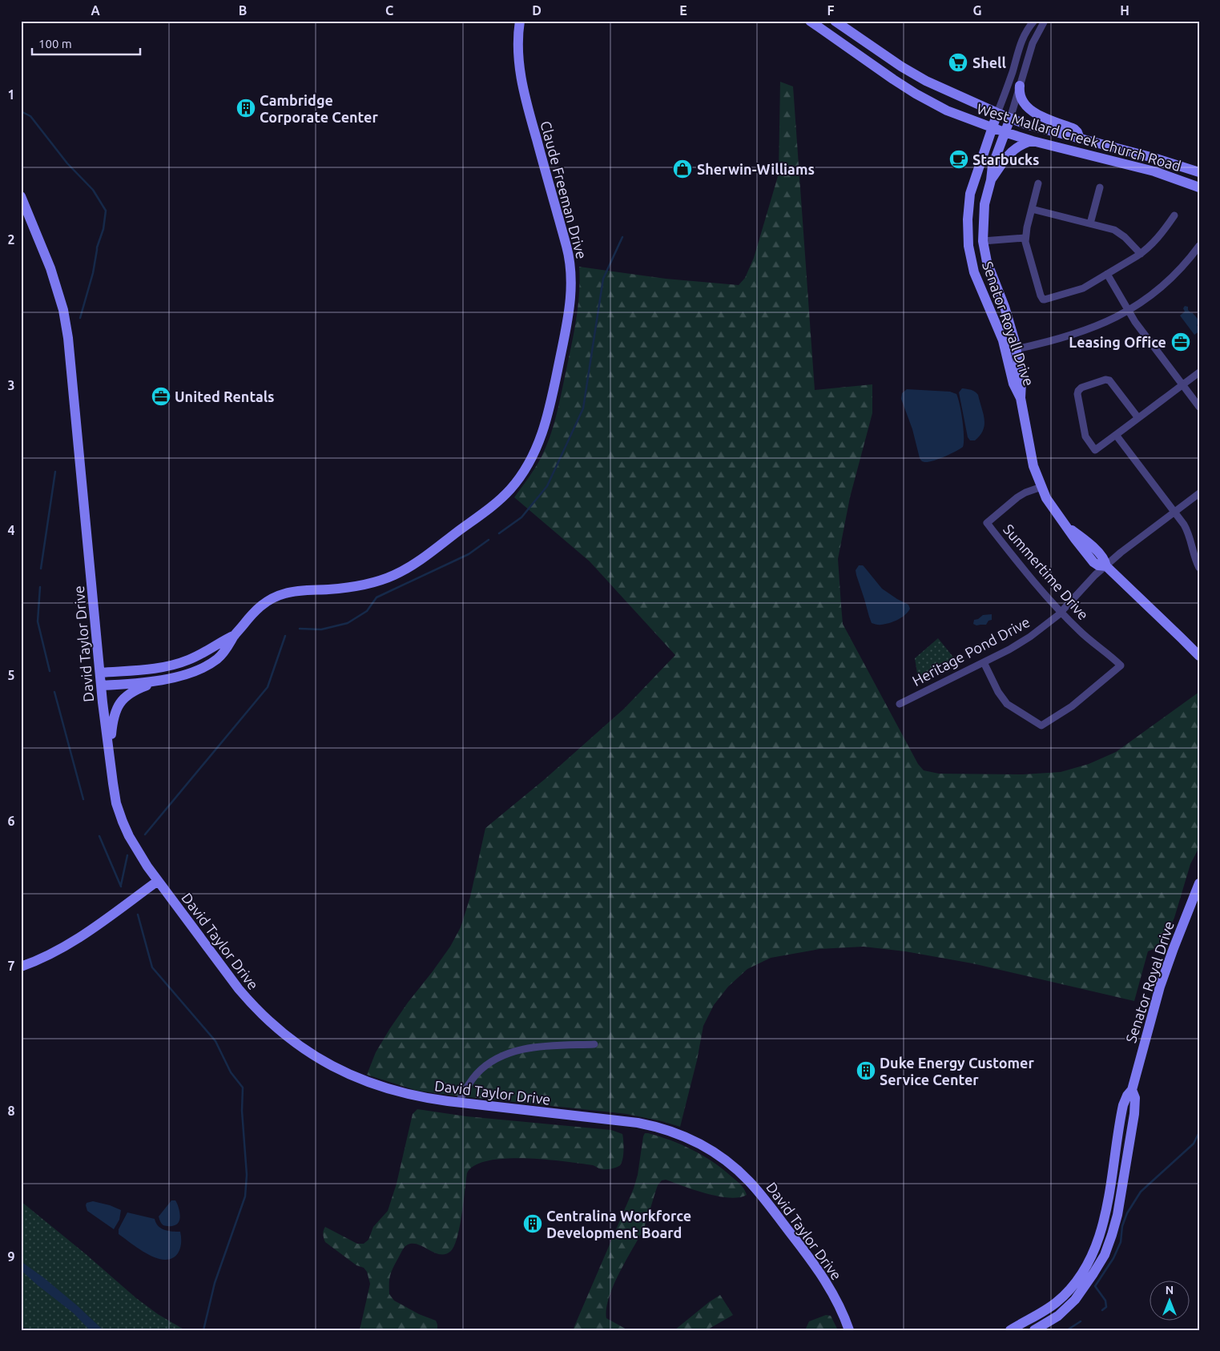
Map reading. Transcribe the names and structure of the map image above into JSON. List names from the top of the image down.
{
  "streets": {
    "street": [
      "West Mallard Creek Church Road",
      "Claude Freeman Drive",
      "Senator Royall Drive",
      "Summertime Drive",
      "David Taylor Drive",
      "Heritage Pond Drive",
      "Senator Royal Drive"
    ]
  },
  "crossings": [
    ["West Mallard Creek Church Road", "Senator Royall Drive"],
    ["Claude Freeman Drive", "David Taylor Drive"],
    ["Summertime Drive", "Heritage Pond Drive"]
  ],
  "places": {
    "supermarket": ["Shell"],
    "building": ["Cambridge Corporate Center", "Duke Energy Customer Service Center", "Centralina Workforce Development Board"],
    "cafe": ["Starbucks"],
    "shop": ["Sherwin-Williams"],
    "office": ["Leasing Office", "United Rentals"]
  },
  "scale_bar": "100 m",
  "north": "top",
  "grid": {
    "columns": [
      "A",
      "B",
      "C",
      "D",
      "E",
      "F",
      "G",
      "H"
    ],
    "rows": [
      "1",
      "2",
      "3",
      "4",
      "5",
      "6",
      "7",
      "8",
      "9"
    ]
  }
}
